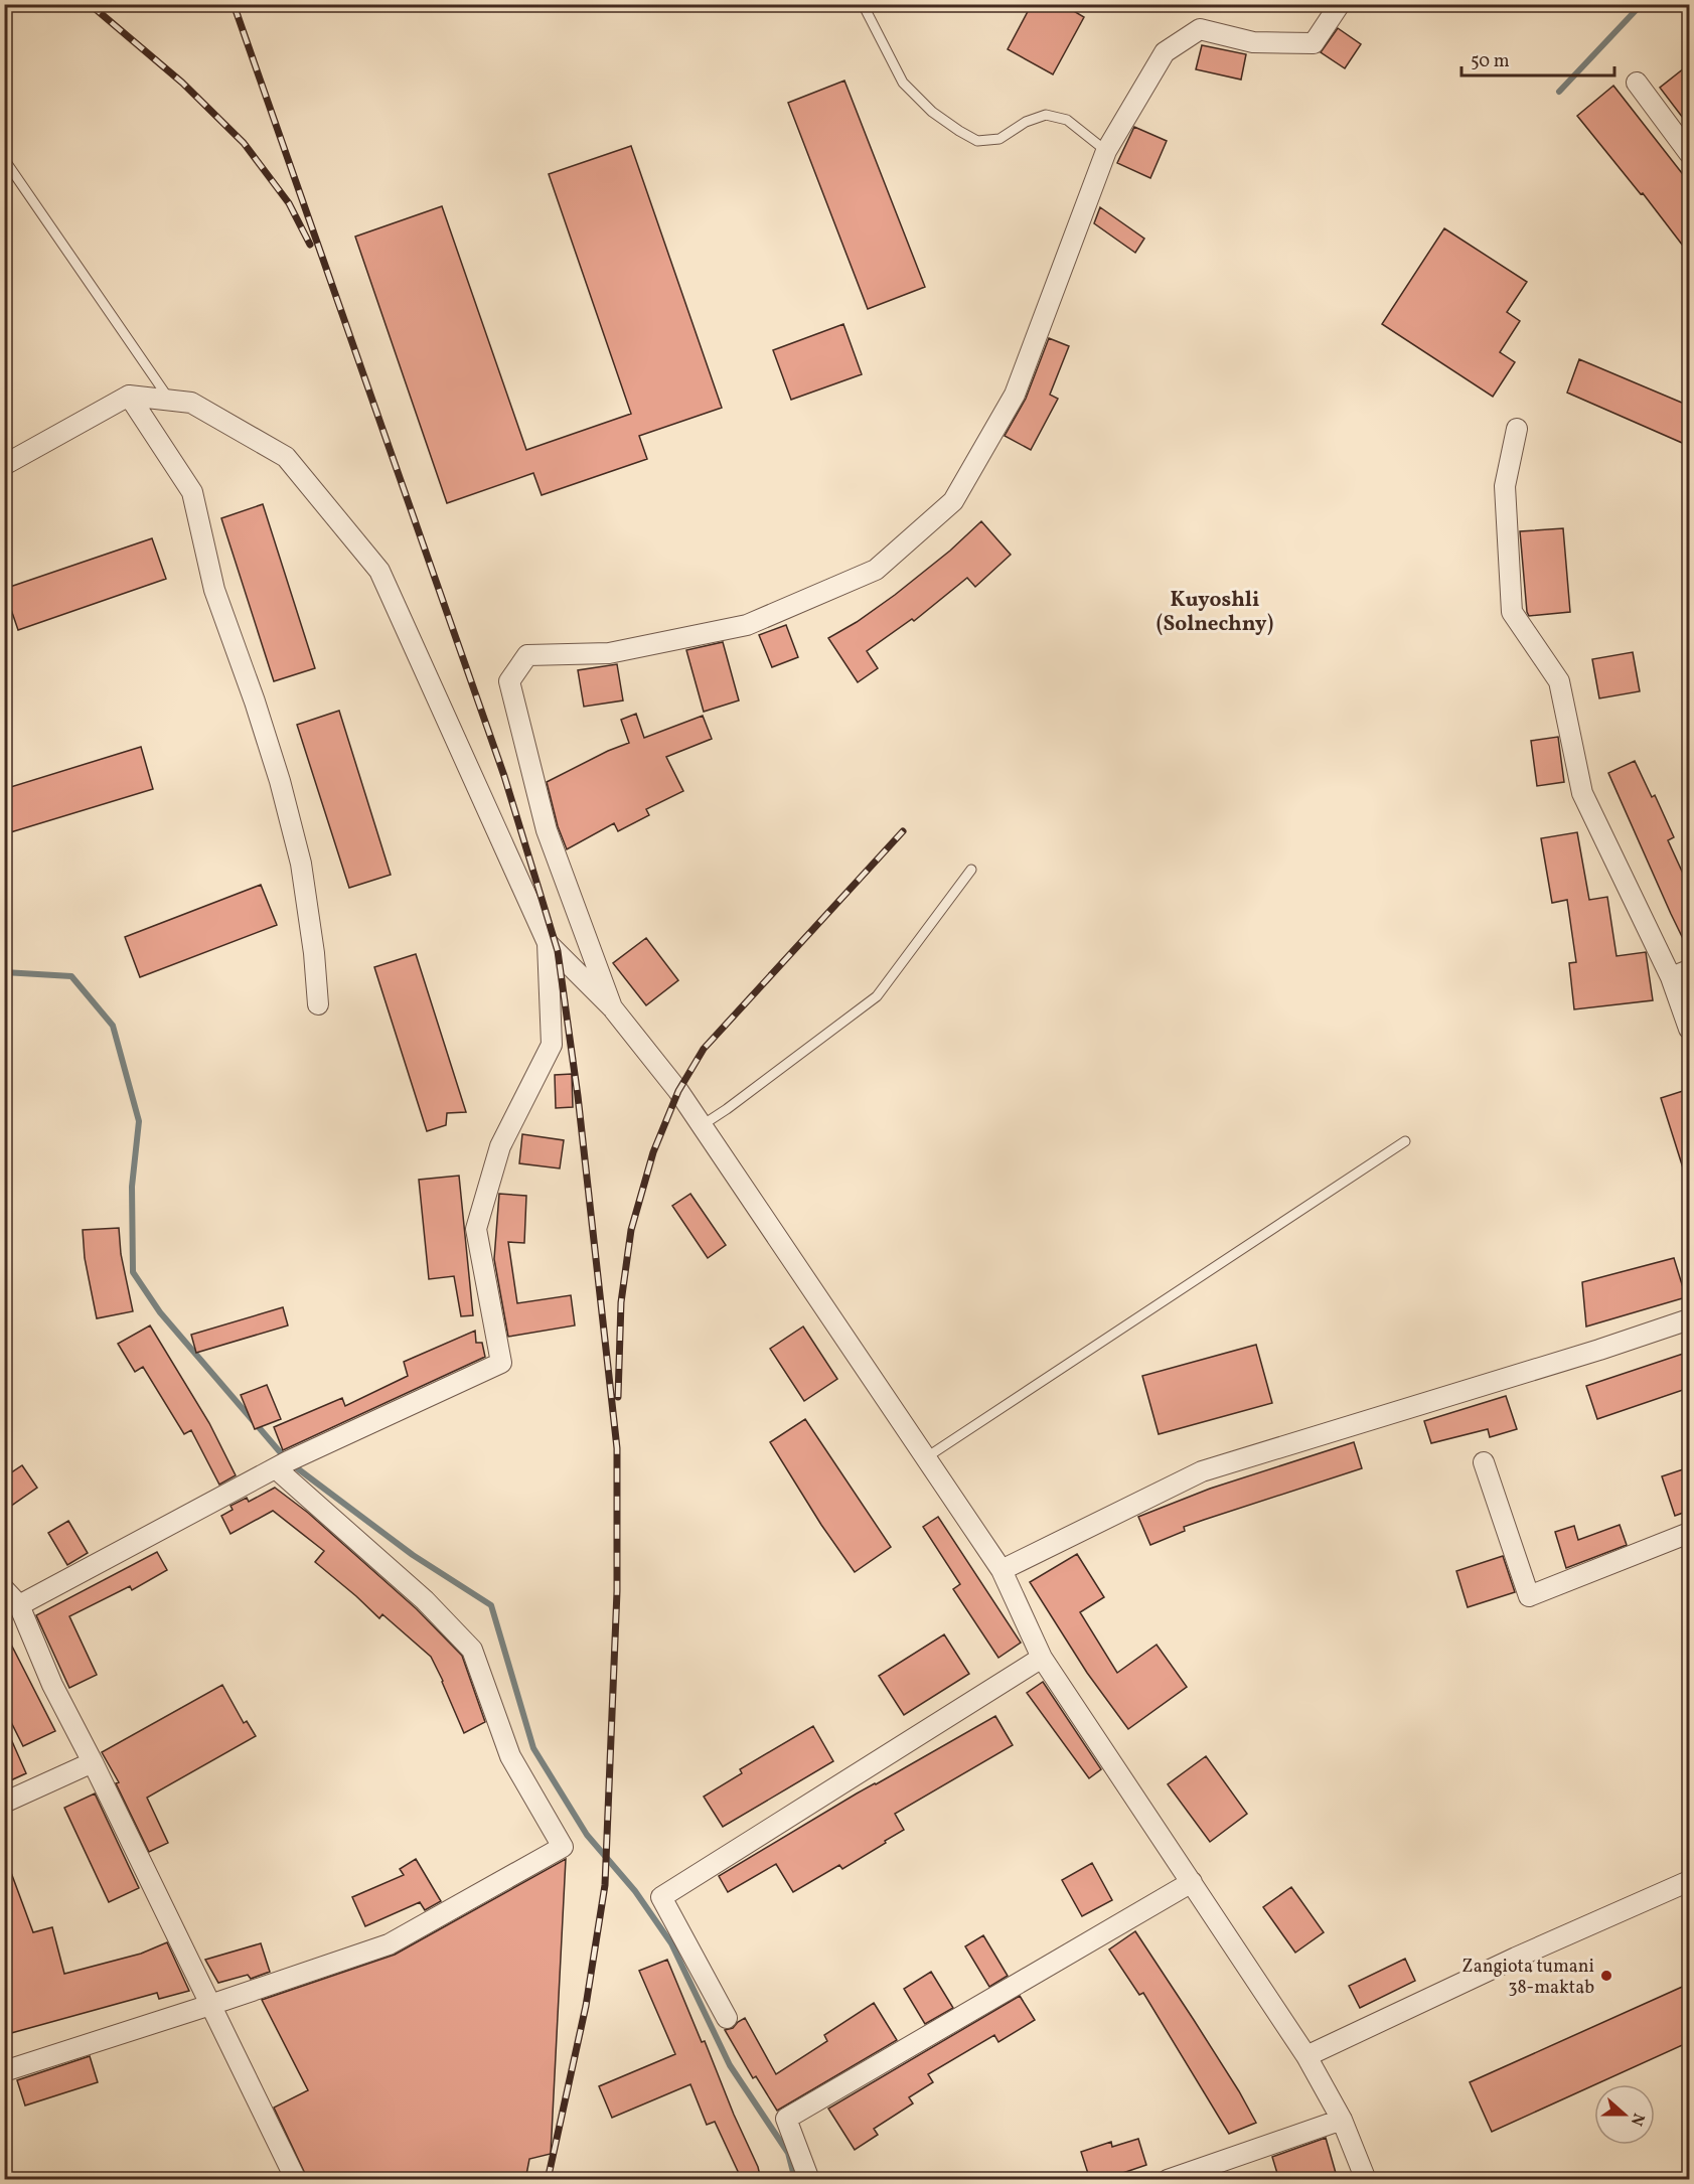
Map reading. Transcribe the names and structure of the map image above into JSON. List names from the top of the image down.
{
  "districts": ["Kuyoshli (Solnechny)"],
  "places": ["Zangiota tumani 38-maktab"],
  "scale_bar": "50 m",
  "north": "right"
}
